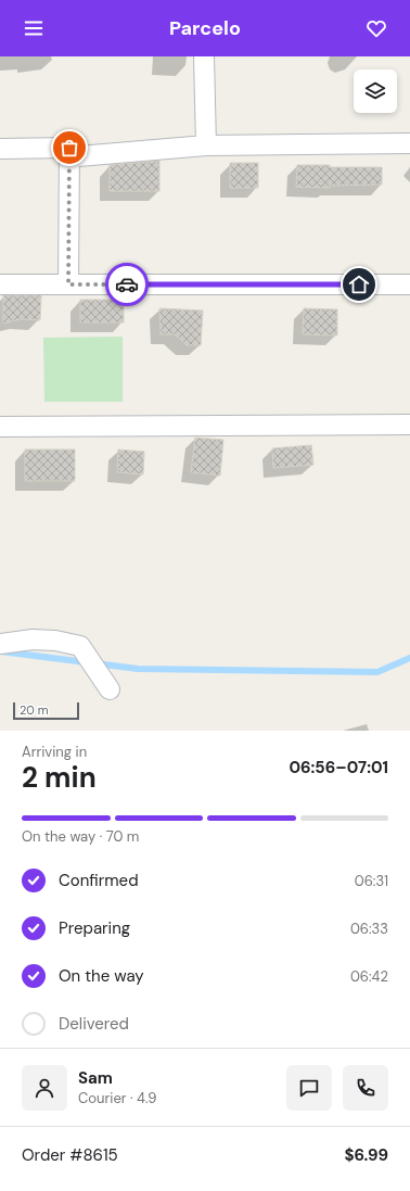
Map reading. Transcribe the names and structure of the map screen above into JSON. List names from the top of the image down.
{
  "scale_bar": "20 m",
  "page": {
    "header": "Parcelo",
    "scale": "20 m",
    "heading": ["2 min", "Arriving in", "06:56–07:01"],
    "panel": [
      "Sam",
      "Courier · 4.9",
      "Order #8615",
      "$6.99"
    ],
    "bar": "On the way · 70 m",
    "list": [
      ["Confirmed", "06:31"],
      ["Preparing", "06:33"],
      ["On the way", "06:42"],
      "Delivered"
    ]
  }
}
